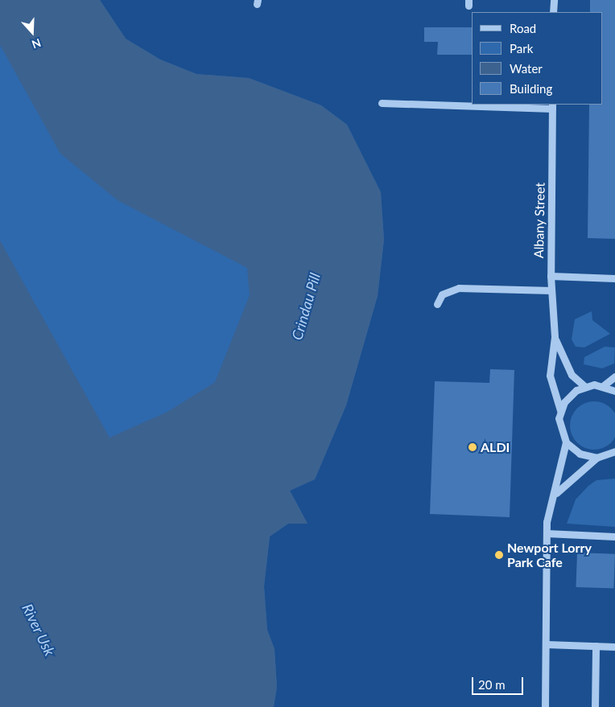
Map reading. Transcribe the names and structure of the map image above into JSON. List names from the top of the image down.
{
  "streets": {
    "street": ["Albany Street"]
  },
  "water": ["Crindau Pill", "River Usk"],
  "places": ["ALDI", "Newport Lorry Park Cafe"],
  "legend": [
    "Road",
    "Park",
    "Water",
    "Building"
  ],
  "scale_bar": "20 m",
  "north": "bottom"
}
